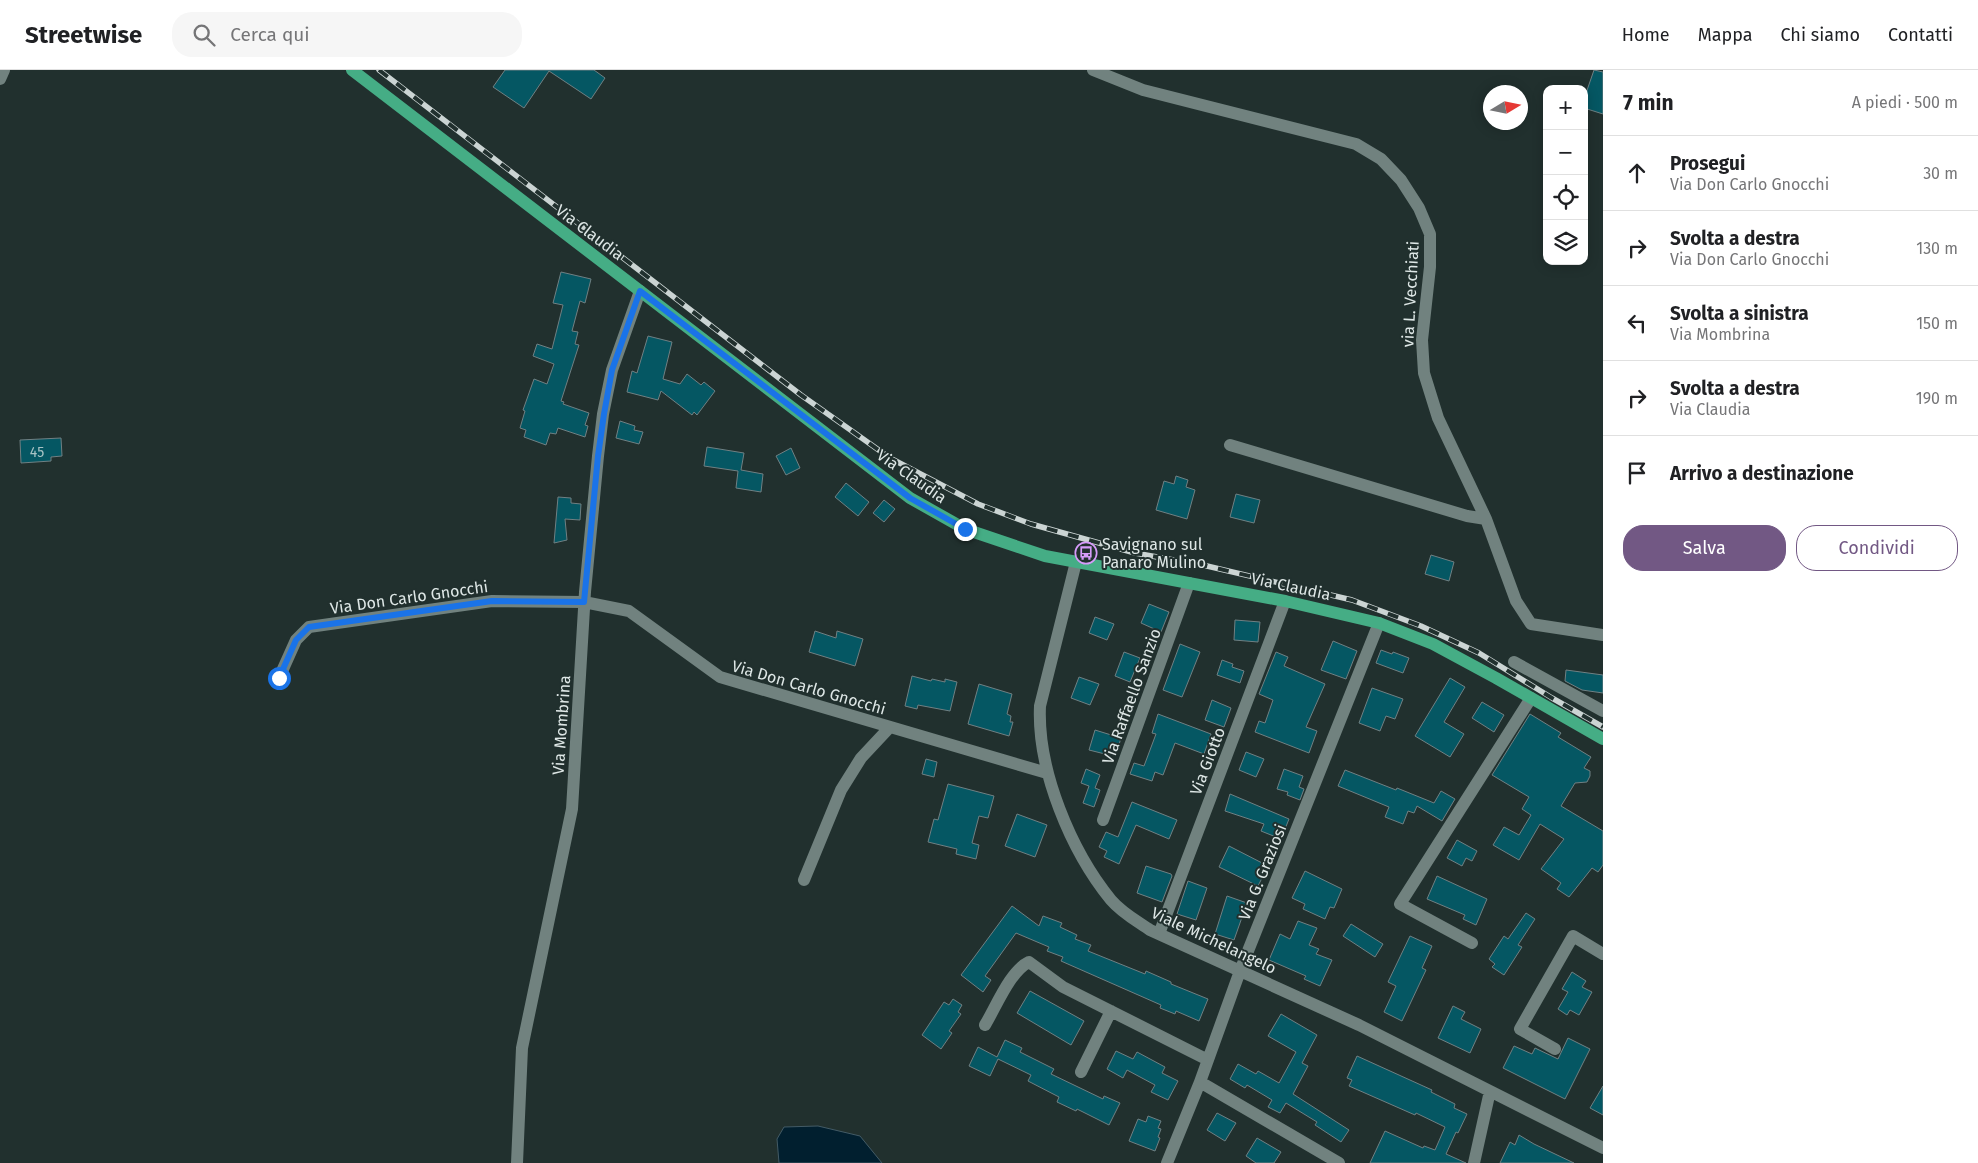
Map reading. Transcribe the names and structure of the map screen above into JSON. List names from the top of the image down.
{
  "streets": {
    "main road": ["Via Claudia"],
    "street": [
      "via L. Vecchiati",
      "Via Don Carlo Gnocchi",
      "Via Raffaello Sanzio",
      "Via Mombrina",
      "Via Giotto",
      "Via G. Graziosi",
      "Viale Michelangelo"
    ]
  },
  "crossings": [
    ["Via Claudia", "Via Raffaello Sanzio"],
    ["Via Claudia", "Via Mombrina"],
    ["Via Claudia", "Via Giotto"],
    ["Via Claudia", "Via G. Graziosi"],
    ["Via Claudia", "Viale Michelangelo"],
    ["Via Don Carlo Gnocchi", "Via Mombrina"],
    ["Via Don Carlo Gnocchi", "Viale Michelangelo"],
    ["Via Giotto", "Viale Michelangelo"],
    ["Via G. Graziosi", "Viale Michelangelo"]
  ],
  "places": {
    "bus stop": ["Savignano sul Panaro Mulino"]
  },
  "house_numbers": ["45"],
  "north": "right",
  "page": {
    "header": "Streetwise",
    "search": "Cerca qui",
    "nav": [
      "Home",
      "Mappa",
      "Chi siamo",
      "Contatti"
    ],
    "heading": ["7 min", "A piedi · 500 m"],
    "map_buttons": ["+", "−"],
    "list": [
      ["Prosegui", "Via Don Carlo Gnocchi", "30 m"],
      ["Svolta a destra", "Via Don Carlo Gnocchi", "130 m"],
      ["Svolta a sinistra", "Via Mombrina", "150 m"],
      ["Svolta a destra", "Via Claudia", "190 m"],
      "Arrivo a destinazione"
    ],
    "buttons": ["Salva", "Condividi"]
  }
}
